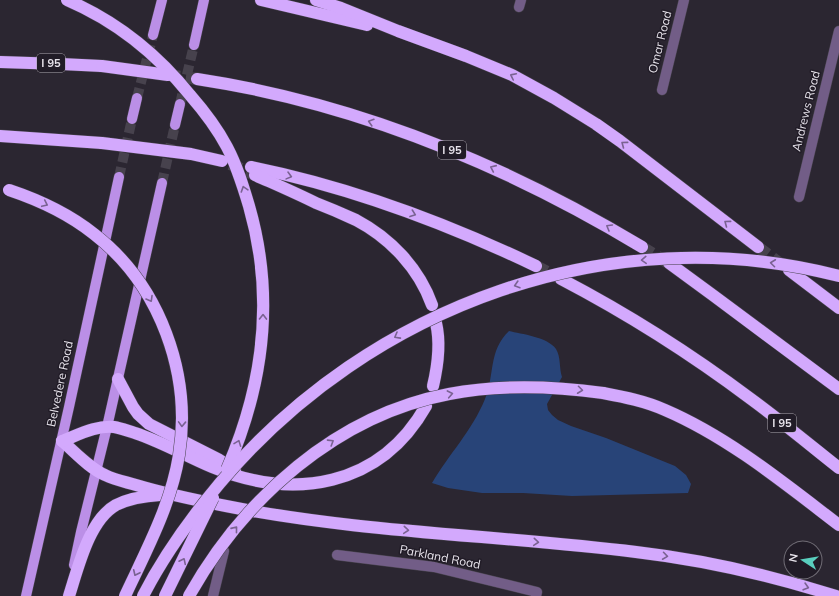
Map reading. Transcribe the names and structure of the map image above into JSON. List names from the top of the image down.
{
  "streets": {
    "highway": ["I 95"],
    "main road": ["Belvedere Road"],
    "street": ["Omar Road", "Andrews Road", "Parkland Road"]
  },
  "north": "left"
}
